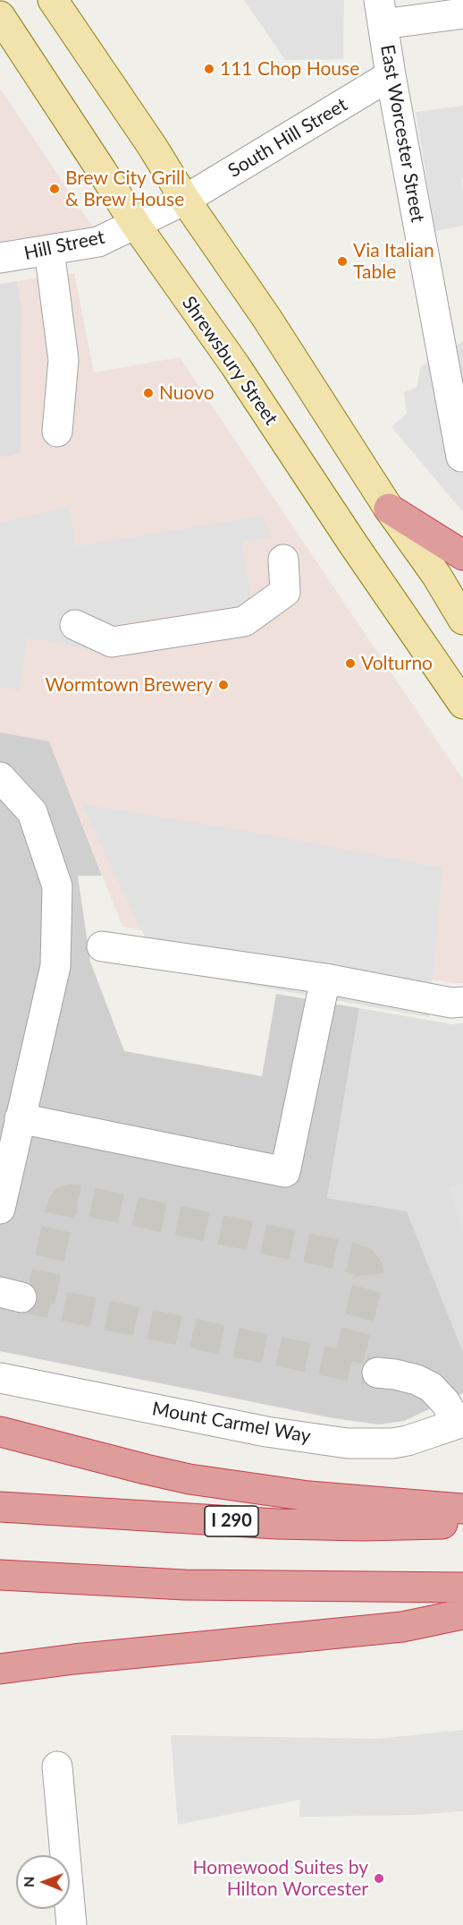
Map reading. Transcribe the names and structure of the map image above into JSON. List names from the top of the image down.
{
  "streets": {
    "highway": ["I 290"],
    "main road": ["Shrewsbury Street"],
    "street": [
      "East Worcester Street",
      "South Hill Street",
      "Hill Street",
      "Mount Carmel Way"
    ]
  },
  "crossings": [
    ["East Worcester Street", "South Hill Street"],
    ["South Hill Street", "Hill Street"],
    ["Hill Street", "Shrewsbury Street"]
  ],
  "places": [
    "111 Chop House",
    "Brew City Grill & Brew House",
    "Via Italian Table",
    "Nuovo",
    "Volturno",
    "Wormtown Brewery",
    "Homewood Suites by Hilton Worcester"
  ],
  "north": "left"
}
